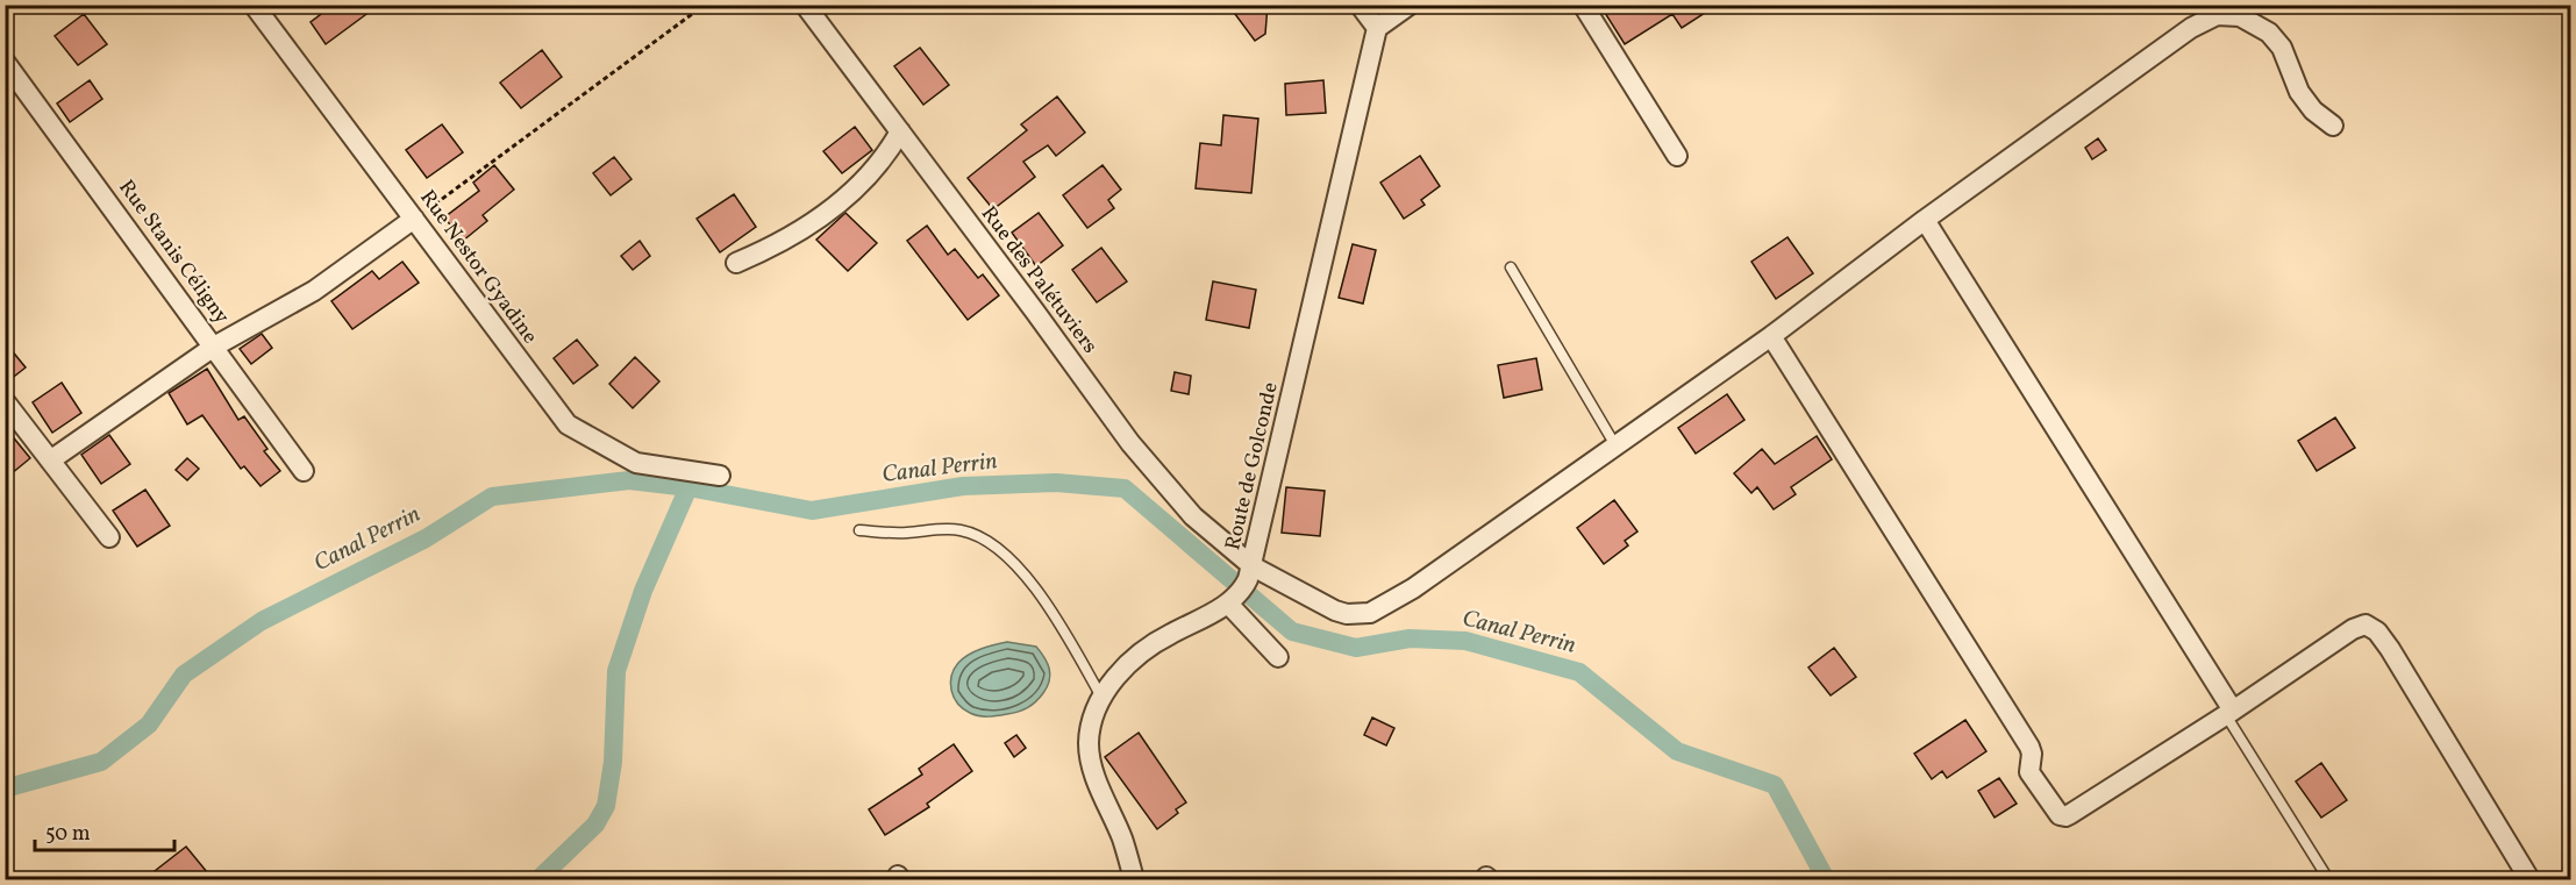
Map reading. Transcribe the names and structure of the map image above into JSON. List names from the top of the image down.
{
  "streets": {
    "street": [
      "Rue Stanis Céligny",
      "Rue Nestor Gyadine",
      "Rue des Palétuviers",
      "Route de Golconde"
    ]
  },
  "crossings": [
    ["Rue des Palétuviers", "Route de Golconde"]
  ],
  "water": ["Canal Perrin"],
  "scale_bar": "50 m"
}
